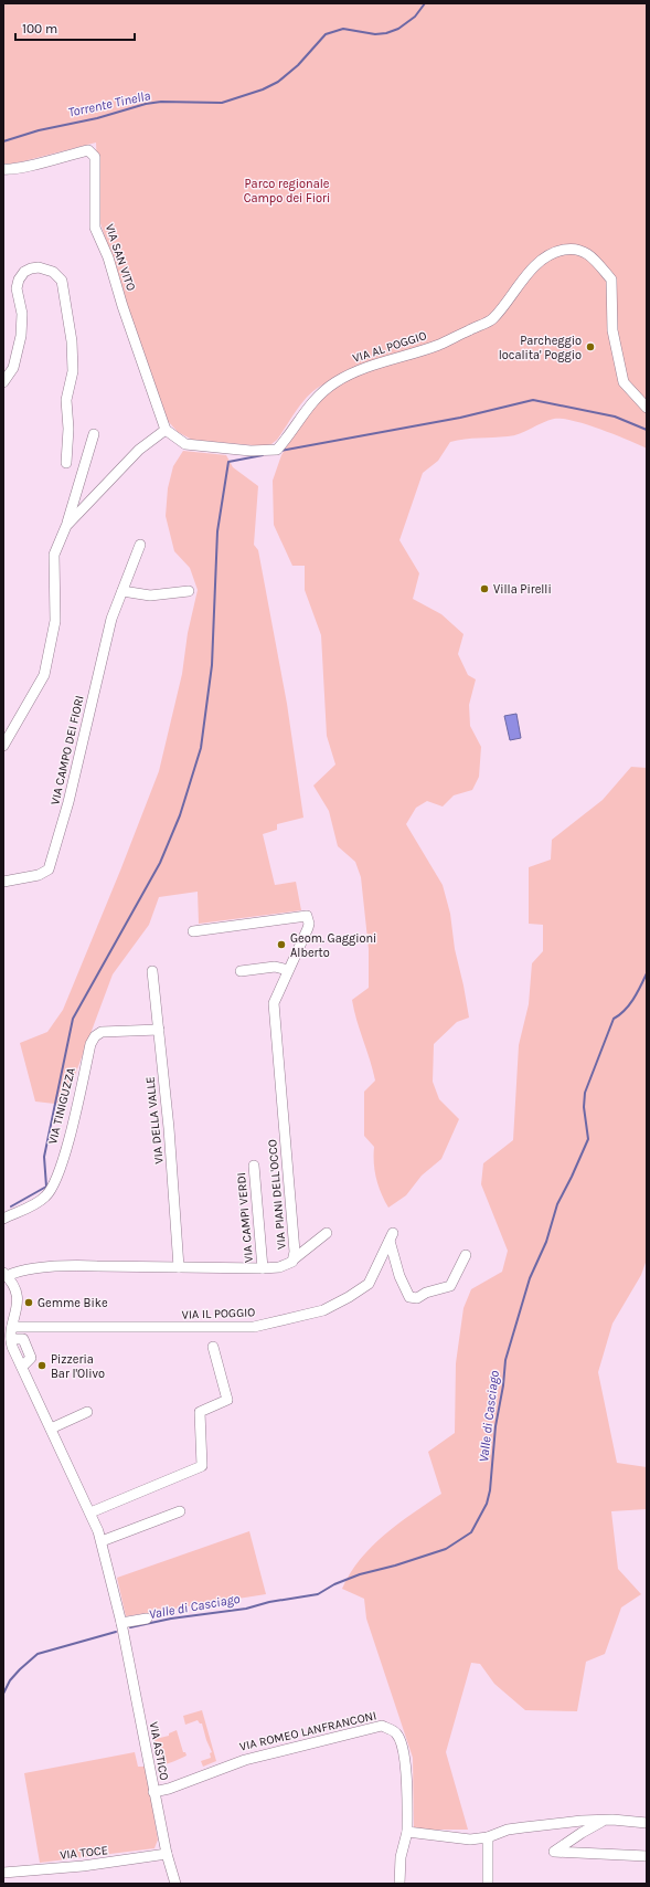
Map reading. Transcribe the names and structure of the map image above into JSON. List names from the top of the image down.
{
  "streets": {
    "street": [
      "VIA SAN VITO",
      "VIA AL POGGIO",
      "VIA CAMPO DEI FIORI",
      "VIA TINIGUZZA",
      "VIA DELLA VALLE",
      "VIA PIANI DELL'OCCO",
      "VIA CAMPI VERDI",
      "VIA IL POGGIO",
      "VIA ROMEO LANFRANCONI",
      "VIA ASTICO",
      "VIA TOCE"
    ]
  },
  "crossings": [
    ["VIA SAN VITO", "VIA AL POGGIO"],
    ["VIA TINIGUZZA", "VIA DELLA VALLE"],
    ["VIA DELLA VALLE", "VIA PIANI DELL'OCCO"],
    ["VIA PIANI DELL'OCCO", "VIA CAMPI VERDI"],
    ["VIA IL POGGIO", "VIA ASTICO"],
    ["VIA ROMEO LANFRANCONI", "VIA ASTICO"],
    ["VIA ASTICO", "VIA TOCE"]
  ],
  "water": ["Torrente Tinella", "Valle di Casciago"],
  "parks": ["Parco regionale Campo dei Fiori"],
  "places": [
    "Parcheggio localita' Poggio",
    "Villa Pirelli",
    "Geom. Gaggioni Alberto",
    "Gemme Bike",
    "Pizzeria Bar l'Olivo"
  ],
  "scale_bar": "100 m"
}
